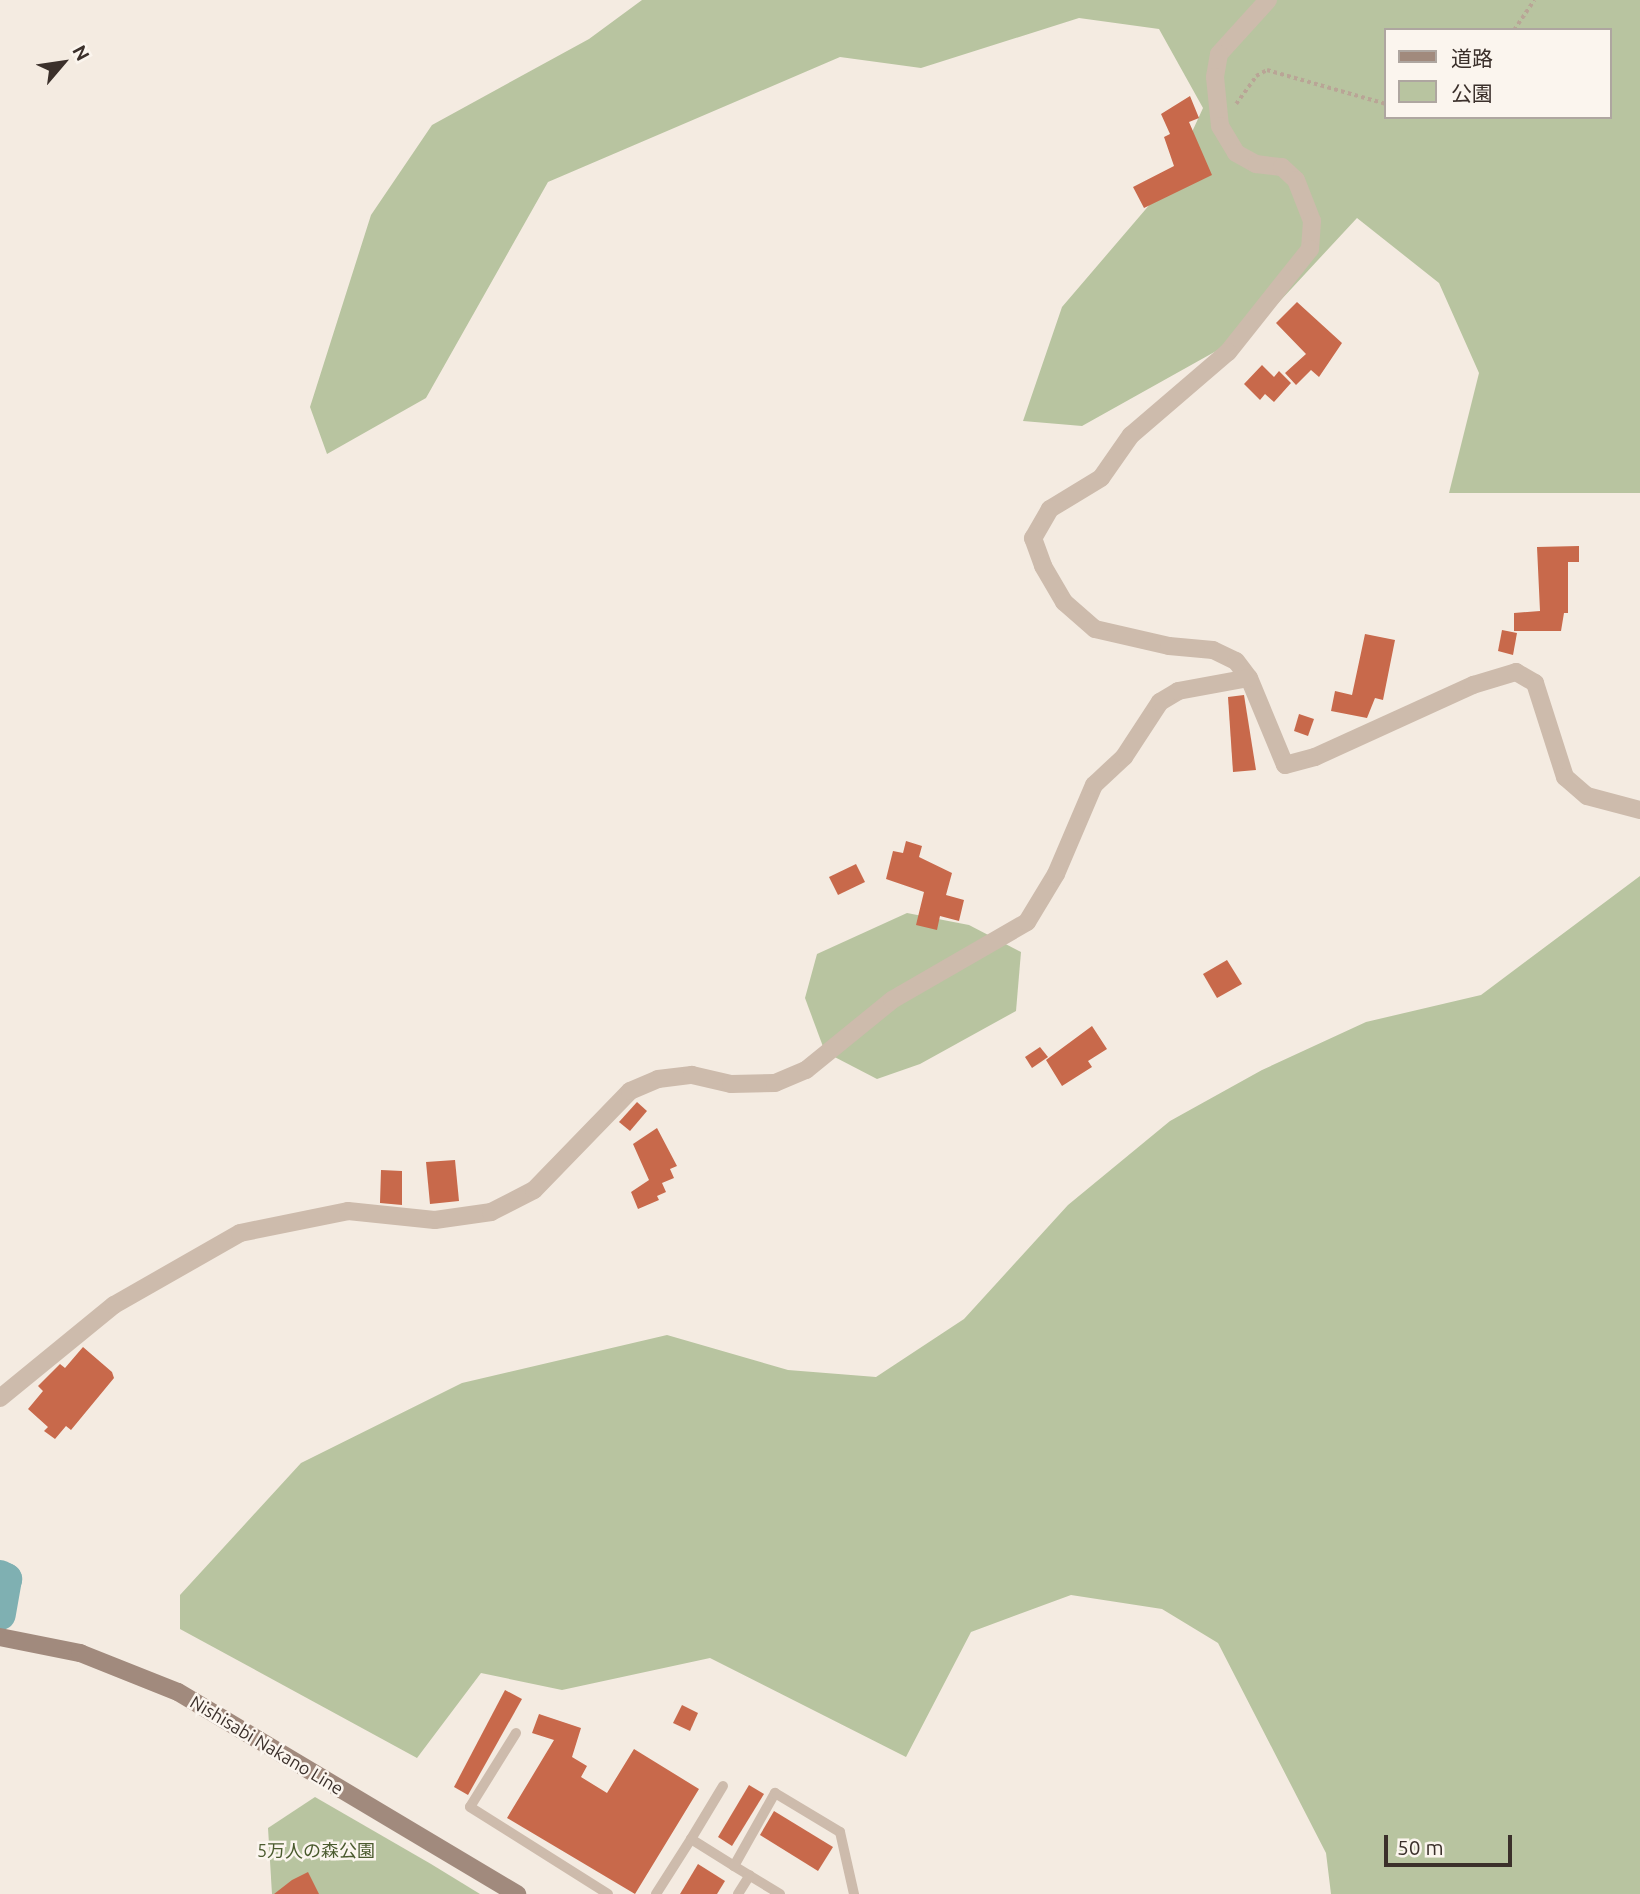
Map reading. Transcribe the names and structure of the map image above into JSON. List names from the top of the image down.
{
  "streets": {
    "main road": ["Nishisabi Nakano Line"]
  },
  "parks": ["5万人の森公園"],
  "legend": ["道路", "公園"],
  "scale_bar": "50 m",
  "north": "top right"
}
